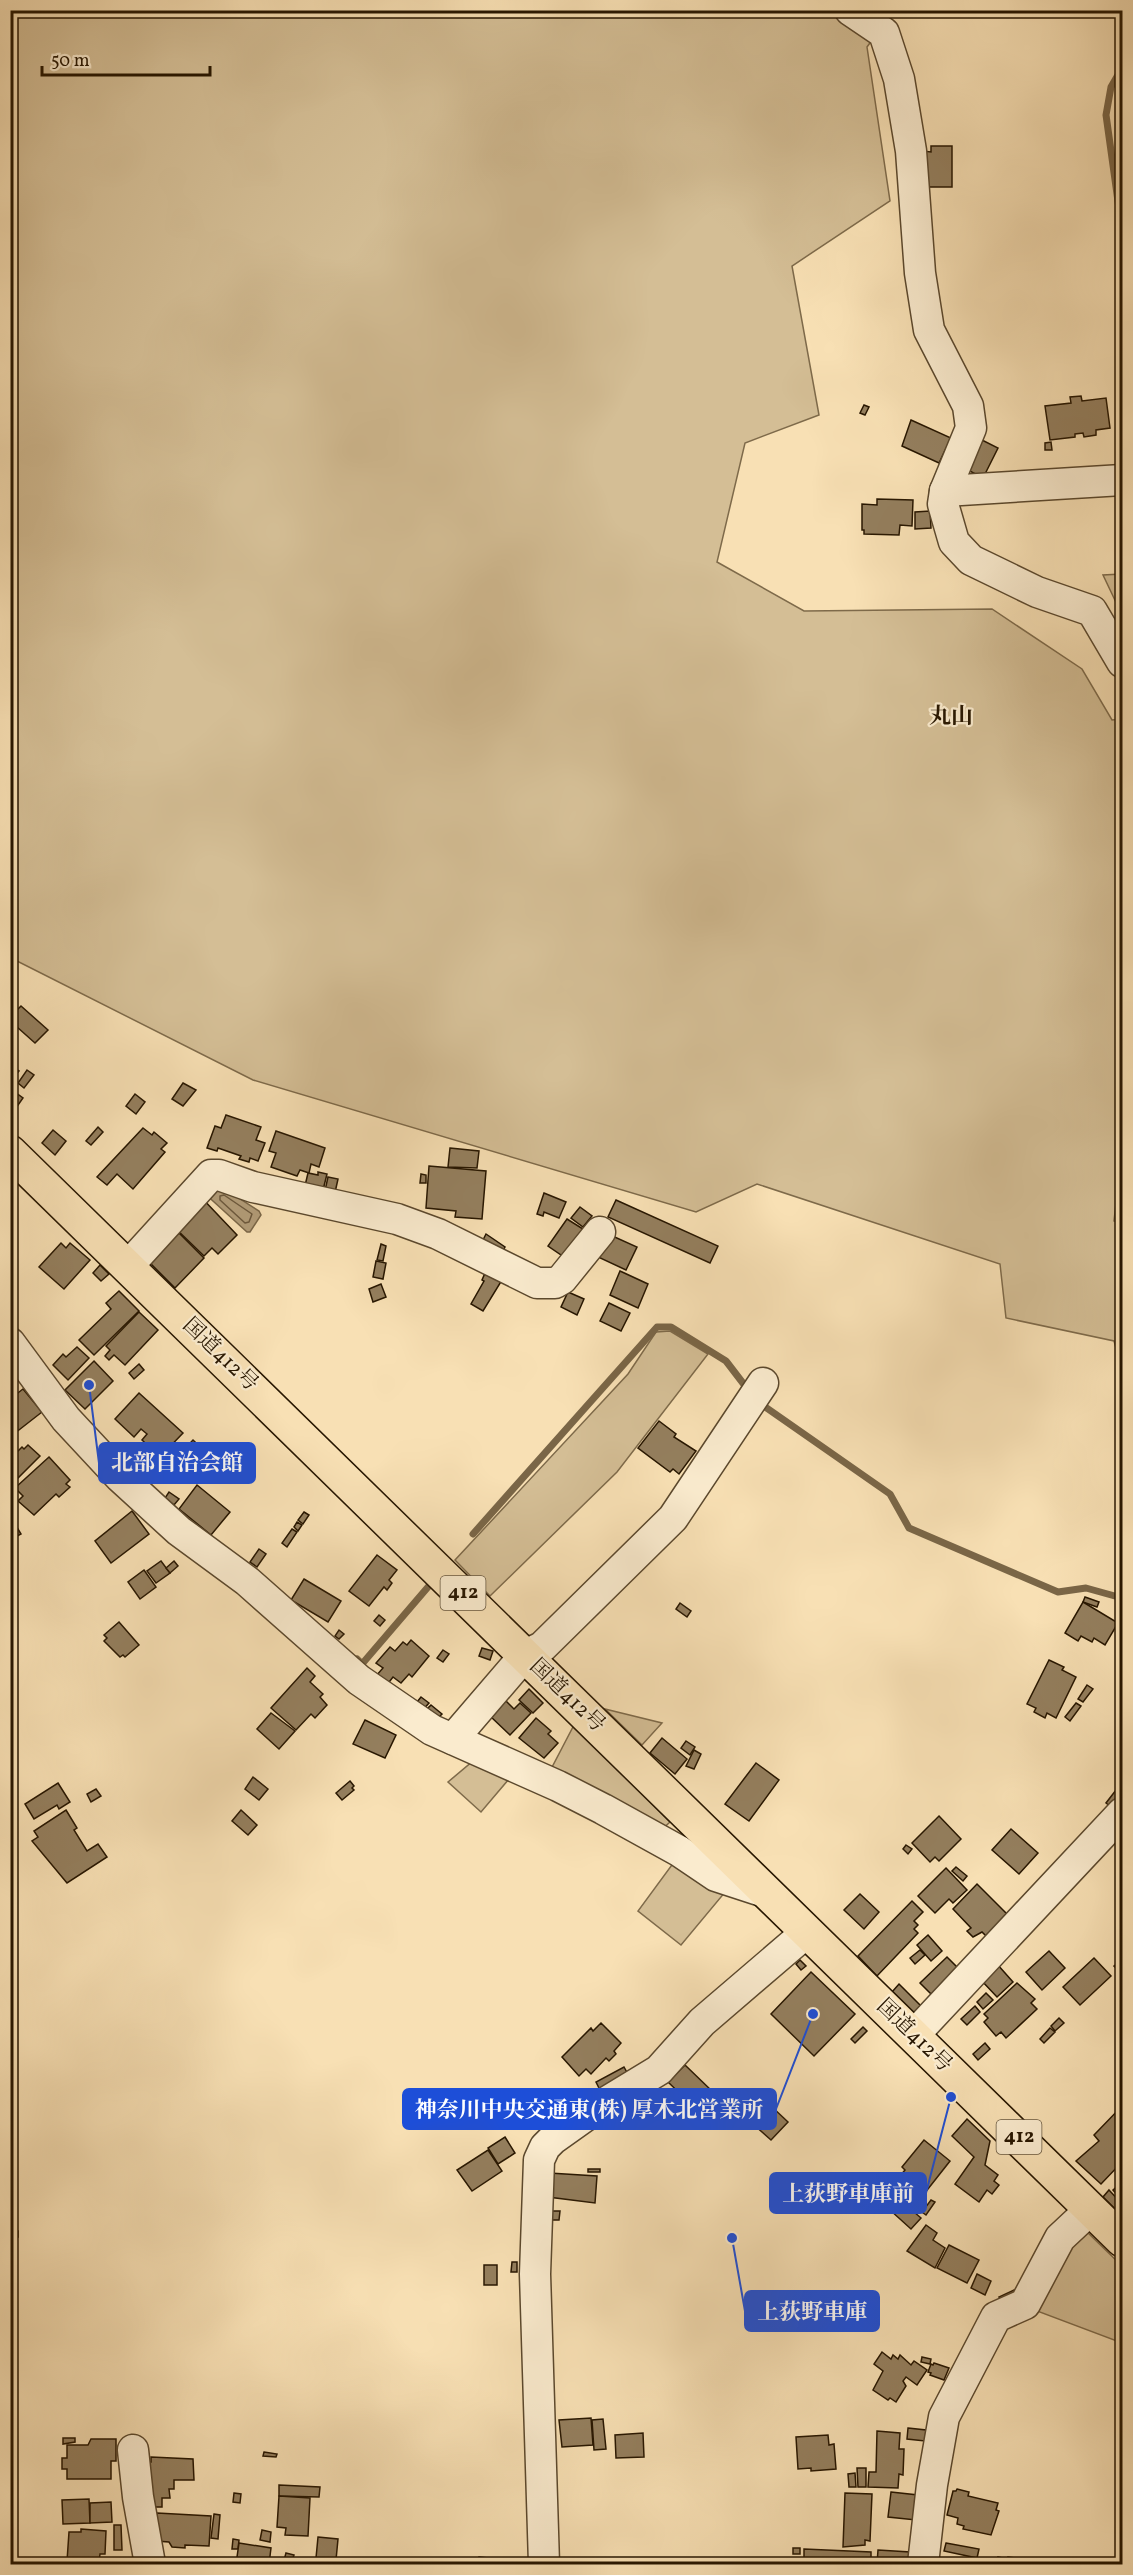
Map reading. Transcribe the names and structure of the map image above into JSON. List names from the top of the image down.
{
  "streets": {
    "highway": ["国道412号", "412"]
  },
  "districts": ["丸山"],
  "places": [
    "北部自治会館",
    "神奈川中央交通東(株) 厚木北営業所",
    "上荻野車庫前",
    "上荻野車庫"
  ],
  "scale_bar": "50 m"
}
